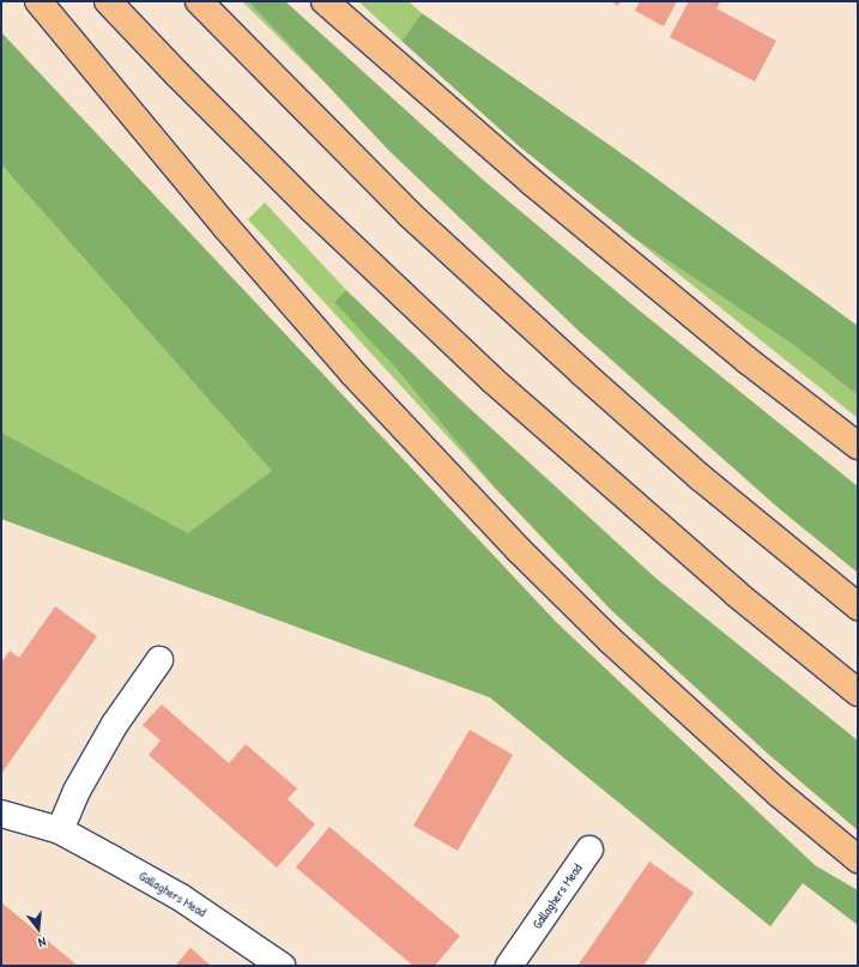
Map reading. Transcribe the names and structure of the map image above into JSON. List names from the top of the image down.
{
  "streets": {
    "street": ["Gallaghers Mead"]
  },
  "north": "bottom"
}
